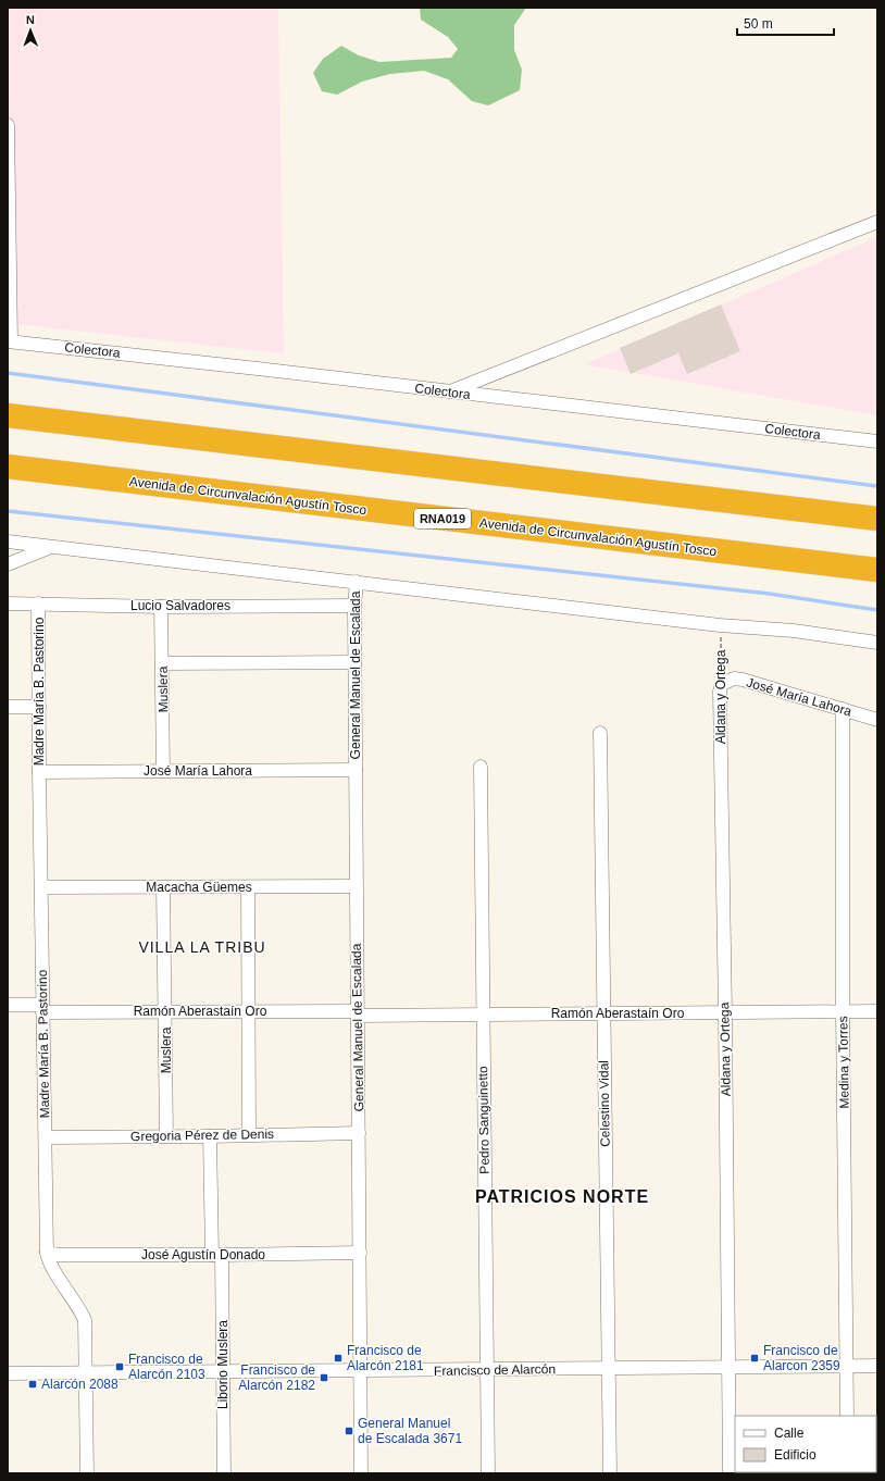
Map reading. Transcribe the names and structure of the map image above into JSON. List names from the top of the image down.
{
  "streets": {
    "highway": ["Avenida de Circunvalación Agustín Tosco", "RNA019"],
    "street": [
      "Colectora",
      "Lucio Salvadores",
      "General Manuel de Escalada",
      "Muslera",
      "Madre María B. Pastorino",
      "Aldana y Ortega",
      "José María Lahora",
      "Macacha Güemes",
      "Ramón Aberastaín Oro",
      "Medina y Torres",
      "Celestino Vidal",
      "Pedro Sanguinetto",
      "Gregoria Pérez de Denis",
      "José Agustín Donado",
      "Liborio Muslera",
      "Francisco de Alarcón"
    ]
  },
  "crossings": [
    ["Lucio Salvadores", "General Manuel de Escalada"],
    ["Lucio Salvadores", "Muslera"],
    ["Lucio Salvadores", "Madre María B. Pastorino"],
    ["General Manuel de Escalada", "José María Lahora"],
    ["General Manuel de Escalada", "Macacha Güemes"],
    ["General Manuel de Escalada", "Ramón Aberastaín Oro"],
    ["General Manuel de Escalada", "Gregoria Pérez de Denis"],
    ["General Manuel de Escalada", "José Agustín Donado"],
    ["General Manuel de Escalada", "Francisco de Alarcón"],
    ["Muslera", "José María Lahora"],
    ["Muslera", "Macacha Güemes"],
    ["Muslera", "Ramón Aberastaín Oro"],
    ["Muslera", "Gregoria Pérez de Denis"],
    ["Madre María B. Pastorino", "José María Lahora"],
    ["Madre María B. Pastorino", "Macacha Güemes"],
    ["Madre María B. Pastorino", "Ramón Aberastaín Oro"],
    ["Madre María B. Pastorino", "Gregoria Pérez de Denis"],
    ["Madre María B. Pastorino", "José Agustín Donado"],
    ["Madre María B. Pastorino", "Francisco de Alarcón"],
    ["Aldana y Ortega", "José María Lahora"],
    ["Aldana y Ortega", "Ramón Aberastaín Oro"],
    ["Aldana y Ortega", "Francisco de Alarcón"],
    ["José María Lahora", "Medina y Torres"],
    ["Ramón Aberastaín Oro", "Medina y Torres"],
    ["Ramón Aberastaín Oro", "Celestino Vidal"],
    ["Ramón Aberastaín Oro", "Pedro Sanguinetto"],
    ["Medina y Torres", "Francisco de Alarcón"],
    ["Celestino Vidal", "Francisco de Alarcón"],
    ["Pedro Sanguinetto", "Francisco de Alarcón"],
    ["Gregoria Pérez de Denis", "Liborio Muslera"],
    ["José Agustín Donado", "Liborio Muslera"],
    ["Liborio Muslera", "Francisco de Alarcón"]
  ],
  "districts": ["VILLA LA TRIBU", "PATRICIOS NORTE"],
  "places": {
    "transit": [
      "Francisco de Alarcón 2181",
      "Francisco de Alarcon 2359",
      "Francisco de Alarcón 2103",
      "Francisco de Alarcón 2182",
      "Alarcón 2088",
      "General Manuel de Escalada 3671"
    ]
  },
  "legend": ["Calle", "Edificio"],
  "scale_bar": "50 m",
  "north": "top"
}
